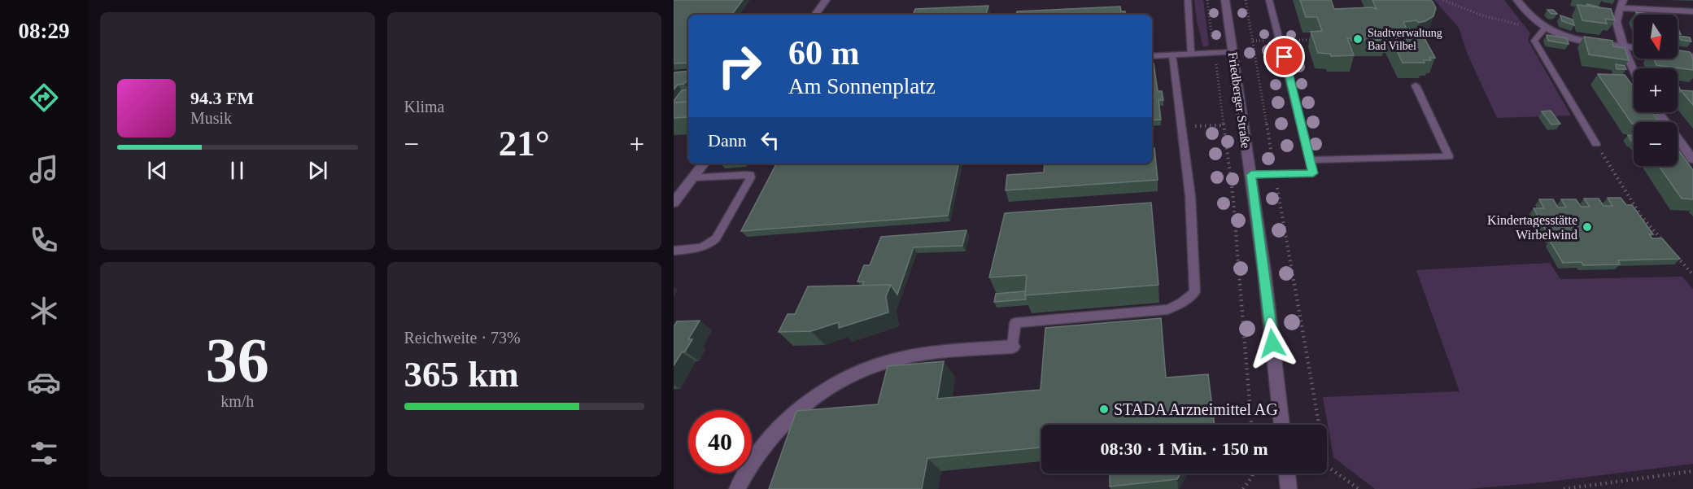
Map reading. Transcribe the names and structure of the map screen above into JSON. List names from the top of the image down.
{
  "streets": {
    "street": ["Friedberger Straße"]
  },
  "places": ["Stadtverwaltung Bad Vilbel", "Kindertagesstätte Wirbelwind", "STADA Arzneimittel AG"],
  "north": "bottom",
  "page": {
    "tabs": "08:29",
    "tile": [
      "Klima",
      ["36", "km/h"],
      ["Reichweite · 73%", "365 km"]
    ],
    "map_buttons": ["+", "−"],
    "turn": ["60 m", "Am Sonnenplatz"],
    "song": ["94.3 FM", "Musik"],
    "then": "Dann",
    "heat": ["−", "21°", "+"],
    "limit": "40",
    "trip": "08:30 · 1 Min. · 150 m"
  }
}
